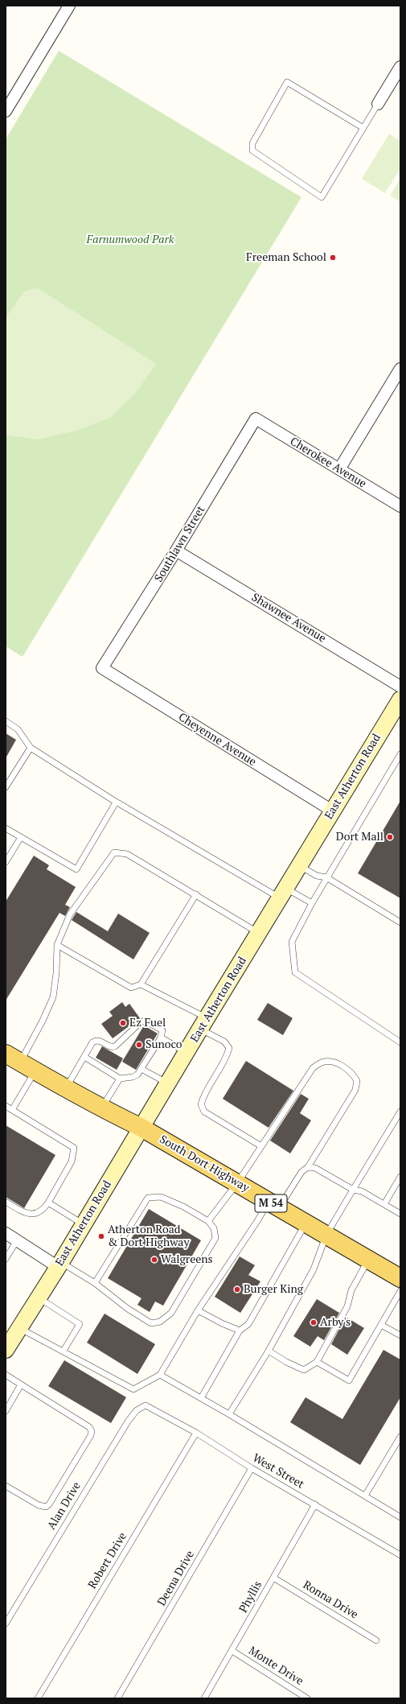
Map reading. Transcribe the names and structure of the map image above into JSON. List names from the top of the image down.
{
  "streets": {
    "main road": ["South Dort Highway", "M 54"],
    "street": [
      "Cherokee Avenue",
      "Southlawn Street",
      "Shawnee Avenue",
      "Cheyenne Avenue",
      "East Atherton Road"
    ],
    "lane": [
      "West Street",
      "Alan Drive",
      "Robert Drive",
      "Deena Drive",
      "Phyllis",
      "Ronna Drive",
      "Monte Drive"
    ]
  },
  "crossings": [
    ["Cherokee Avenue", "Southlawn Street"],
    ["Southlawn Street", "Shawnee Avenue"],
    ["Southlawn Street", "Cheyenne Avenue"],
    ["Cheyenne Avenue", "East Atherton Road"],
    ["East Atherton Road", "South Dort Highway"],
    ["West Street", "Alan Drive"],
    ["West Street", "Robert Drive"],
    ["West Street", "Deena Drive"],
    ["West Street", "Phyllis"],
    ["Phyllis", "Ronna Drive"],
    ["Phyllis", "Monte Drive"]
  ],
  "parks": ["Farnumwood Park"],
  "places": [
    "Freeman School",
    "Dort Mall",
    "Ez Fuel",
    "Sunoco",
    "Atherton Road & Dort Highway",
    "Walgreens",
    "Burger King",
    "Arby's"
  ]
}
